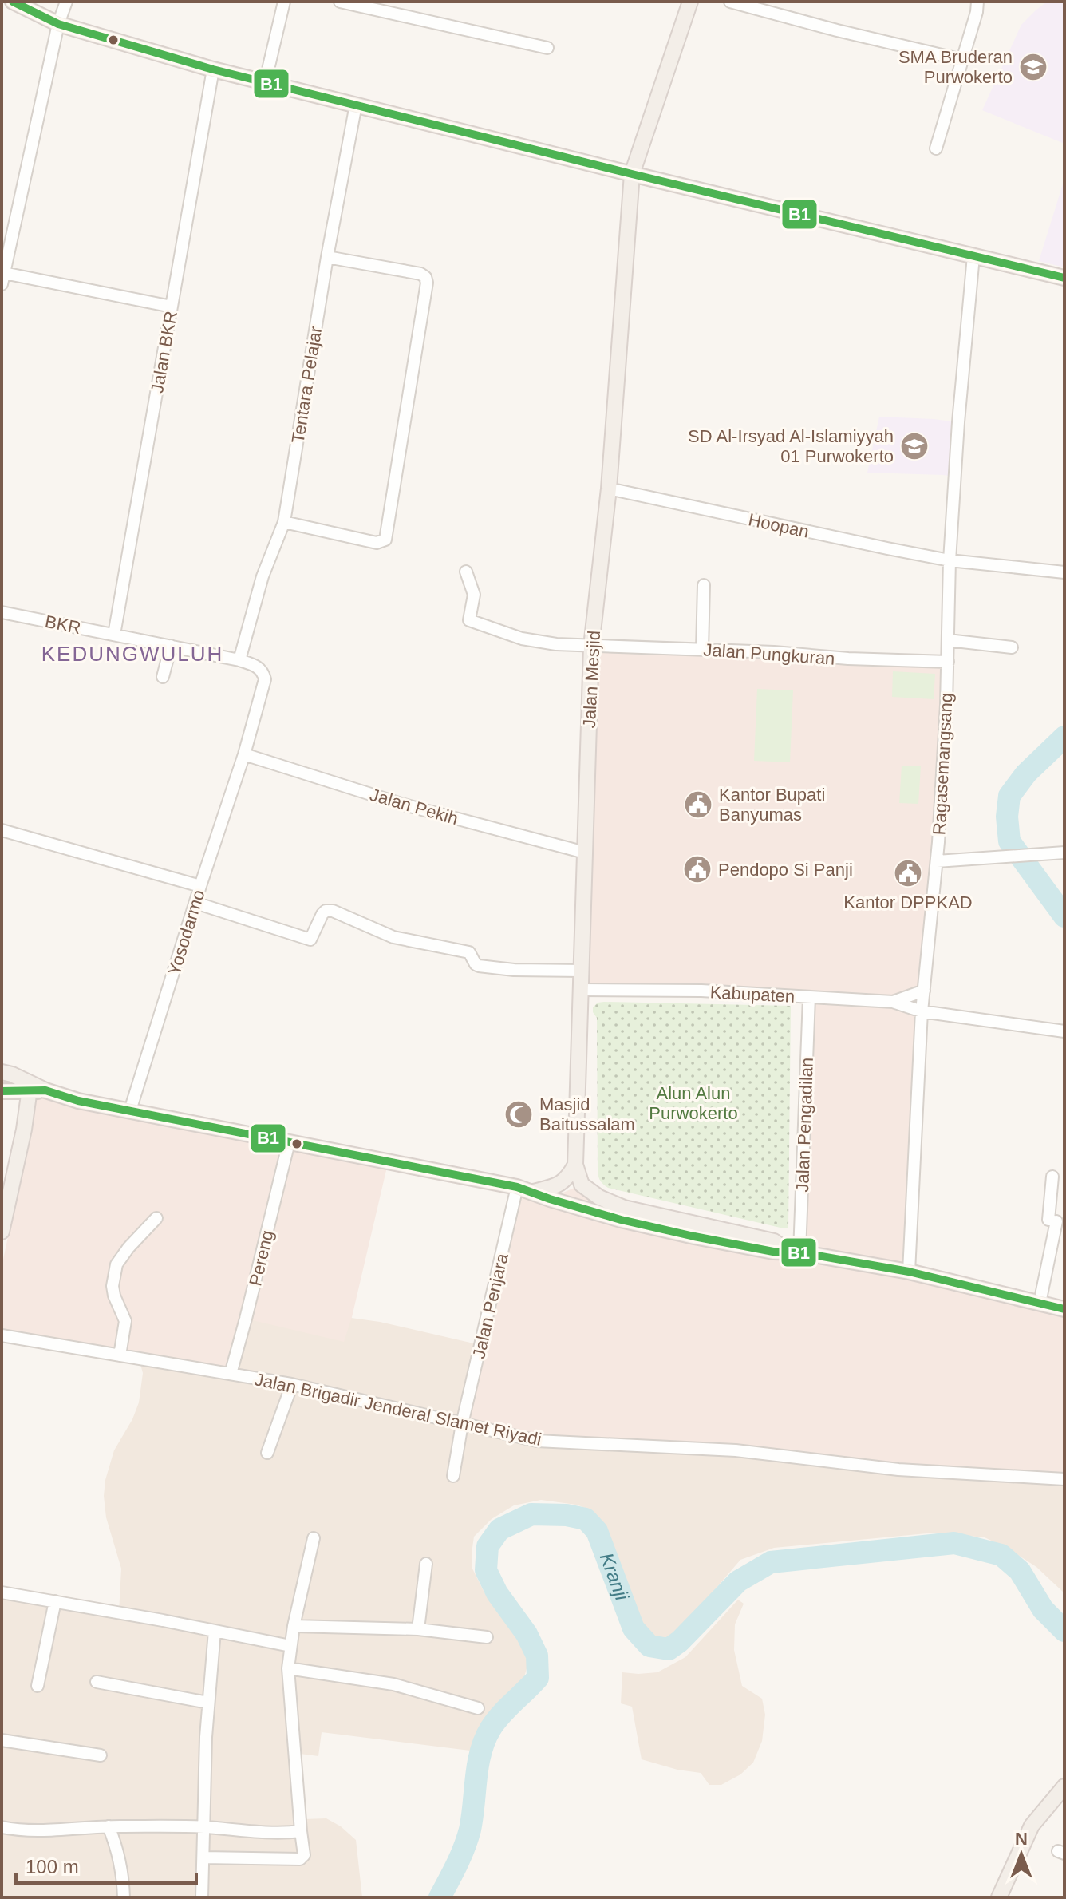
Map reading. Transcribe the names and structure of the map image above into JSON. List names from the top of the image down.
{
  "streets": {
    "main road": ["Jalan Mesjid"],
    "street": [
      "Jalan BKR",
      "Tentara Pelajar",
      "Hoopan",
      "BKR",
      "Jalan Pungkuran",
      "Ragasemangsang",
      "Jalan Pekih",
      "Yosodarmo",
      "Kabupaten",
      "Jalan Pengadilan",
      "Pereng",
      "Jalan Penjara",
      "Jalan Brigadir Jenderal Slamet Riyadi"
    ]
  },
  "crossings": [
    ["Jalan BKR", "BKR"],
    ["Tentara Pelajar", "BKR"],
    ["Hoopan", "Jalan Mesjid"],
    ["Hoopan", "Ragasemangsang"],
    ["BKR", "Jalan Pekih"],
    ["BKR", "Yosodarmo"],
    ["Jalan Pungkuran", "Jalan Mesjid"],
    ["Jalan Pungkuran", "Ragasemangsang"],
    ["Jalan Mesjid", "Jalan Pekih"],
    ["Jalan Mesjid", "Kabupaten"],
    ["Ragasemangsang", "Kabupaten"],
    ["Jalan Pekih", "Yosodarmo"],
    ["Kabupaten", "Jalan Pengadilan"],
    ["Pereng", "Jalan Brigadir Jenderal Slamet Riyadi"],
    ["Jalan Penjara", "Jalan Brigadir Jenderal Slamet Riyadi"]
  ],
  "districts": ["KEDUNGWULUH"],
  "water": ["Kranji"],
  "parks": ["Alun Alun Purwokerto"],
  "places": {
    "school or university": ["SMA Bruderan Purwokerto", "SD Al-Irsyad Al-Islamiyyah 01 Purwokerto"],
    "public building": ["Kantor Bupati Banyumas", "Pendopo Si Panji", "Kantor DPPKAD"],
    "mosque": ["Masjid Baitussalam"]
  },
  "lines": ["transit line B1"],
  "scale_bar": "100 m",
  "north": "top"
}
